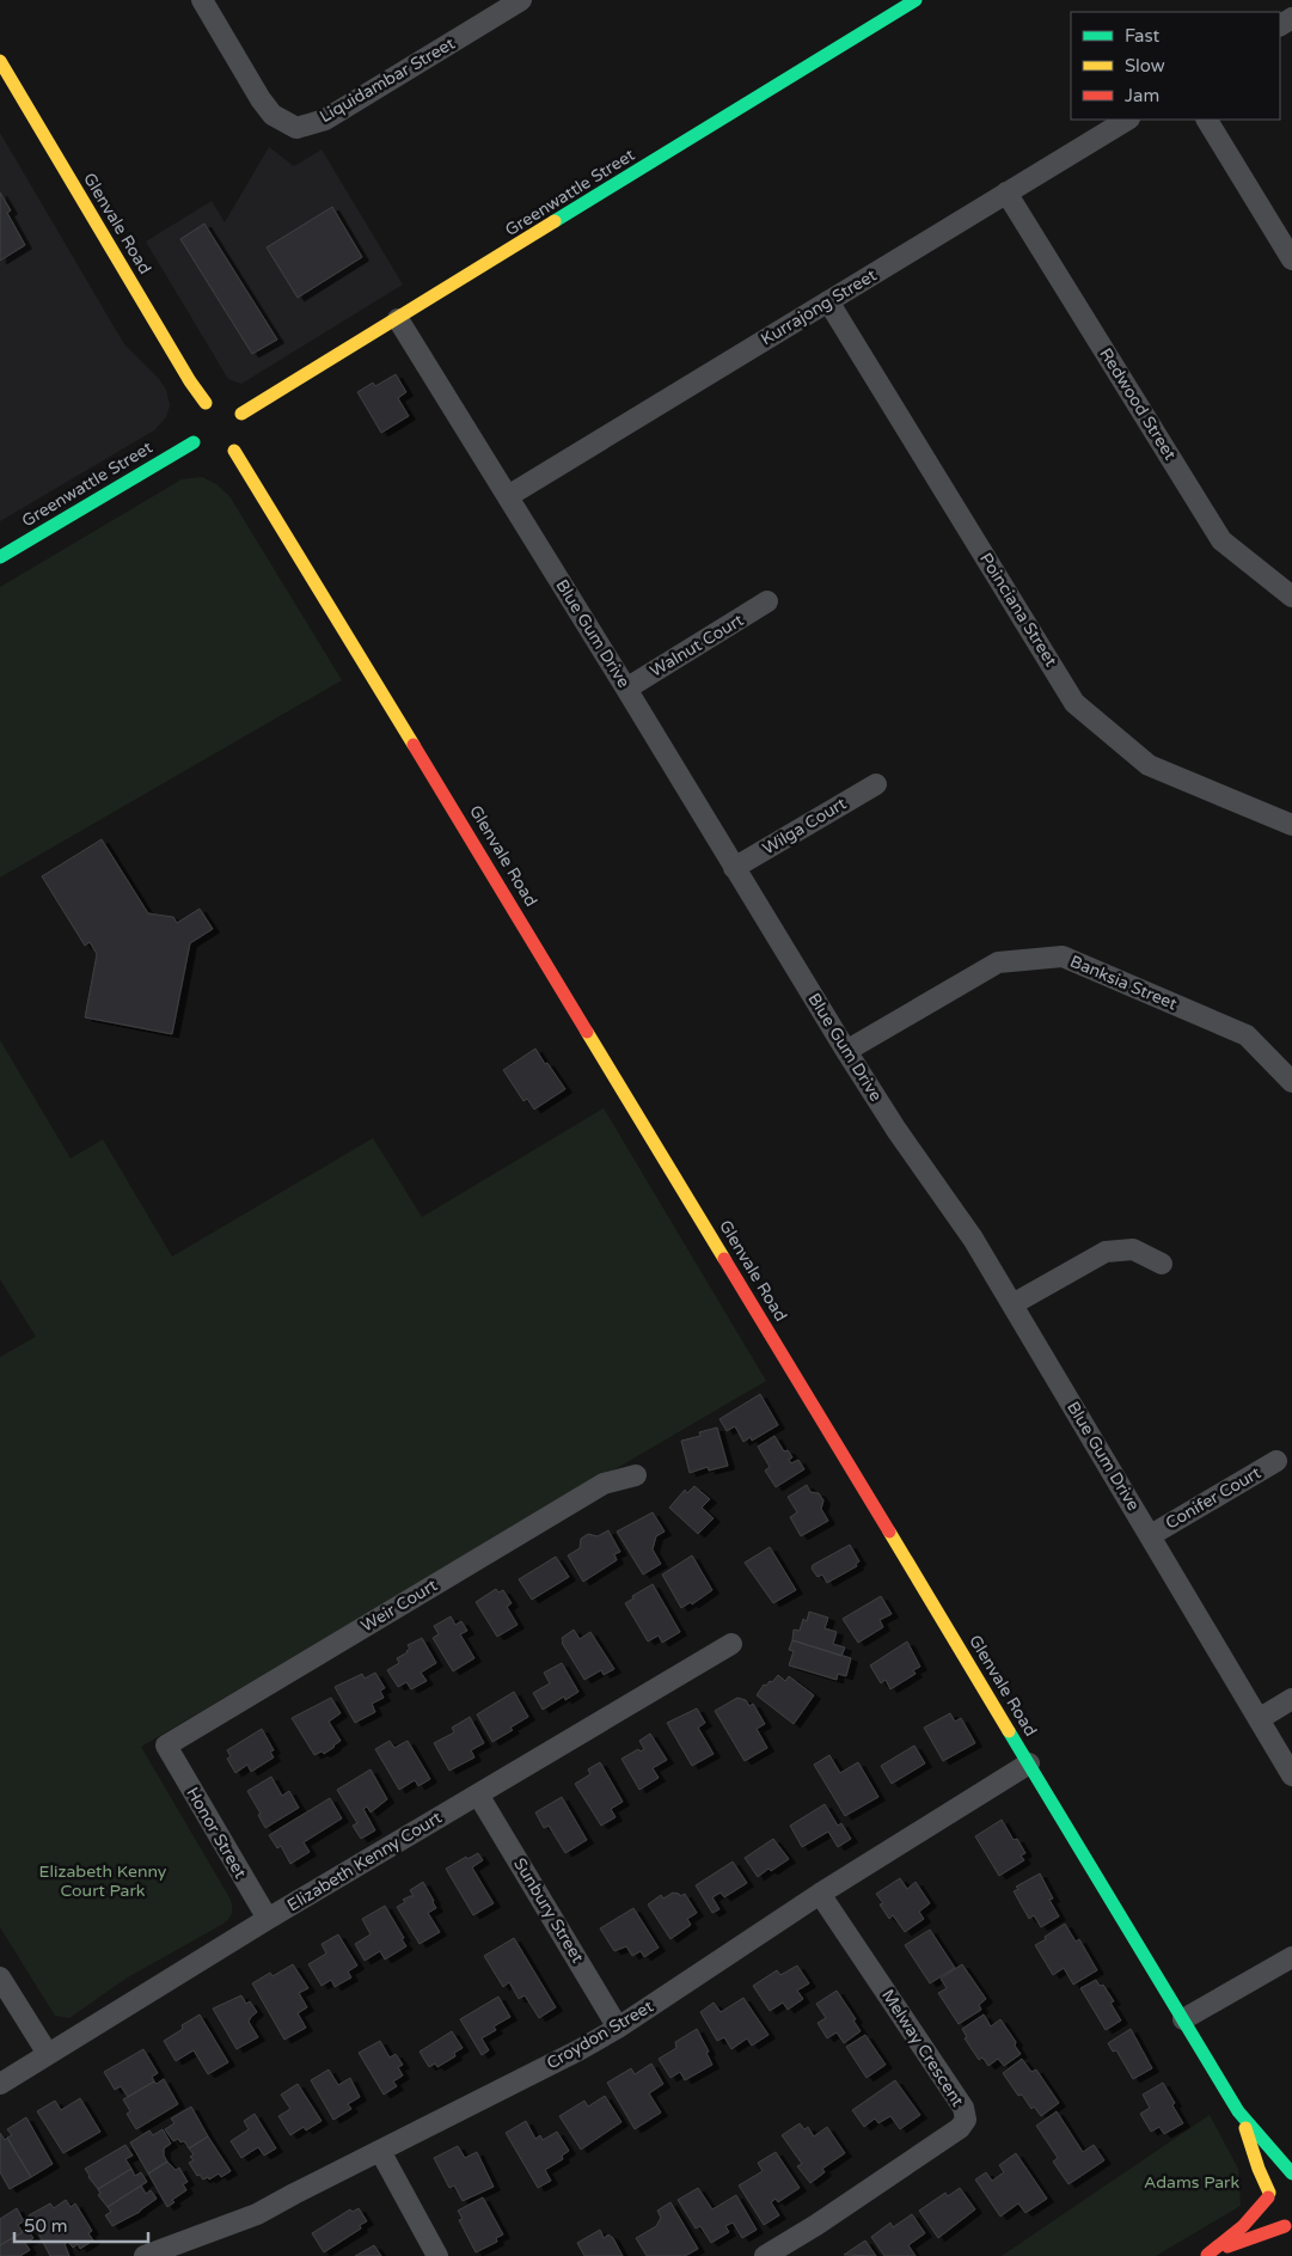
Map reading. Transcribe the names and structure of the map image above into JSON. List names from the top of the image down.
{
  "streets": {
    "street": [
      "Liquidambar Street",
      "Greenwattle Street",
      "Glenvale Road",
      "Kurrajong Street",
      "Redwood Street",
      "Poinciana Street",
      "Blue Gum Drive",
      "Walnut Court",
      "Wilga Court",
      "Banksia Street",
      "Conifer Court",
      "Weir Court",
      "Honor Street",
      "Elizabeth Kenny Court",
      "Sunbury Street",
      "Croydon Street",
      "Melway Crescent"
    ]
  },
  "crossings": [
    ["Greenwattle Street", "Blue Gum Drive"],
    ["Glenvale Road", "Croydon Street"],
    ["Kurrajong Street", "Redwood Street"],
    ["Kurrajong Street", "Poinciana Street"],
    ["Kurrajong Street", "Blue Gum Drive"],
    ["Blue Gum Drive", "Walnut Court"],
    ["Blue Gum Drive", "Wilga Court"],
    ["Blue Gum Drive", "Banksia Street"],
    ["Blue Gum Drive", "Conifer Court"],
    ["Weir Court", "Honor Street"],
    ["Honor Street", "Elizabeth Kenny Court"],
    ["Elizabeth Kenny Court", "Sunbury Street"],
    ["Sunbury Street", "Croydon Street"],
    ["Croydon Street", "Melway Crescent"]
  ],
  "parks": ["Elizabeth Kenny Court Park", "Adams Park"],
  "legend": ["Fast", "Slow", "Jam"],
  "scale_bar": "50 m"
}
